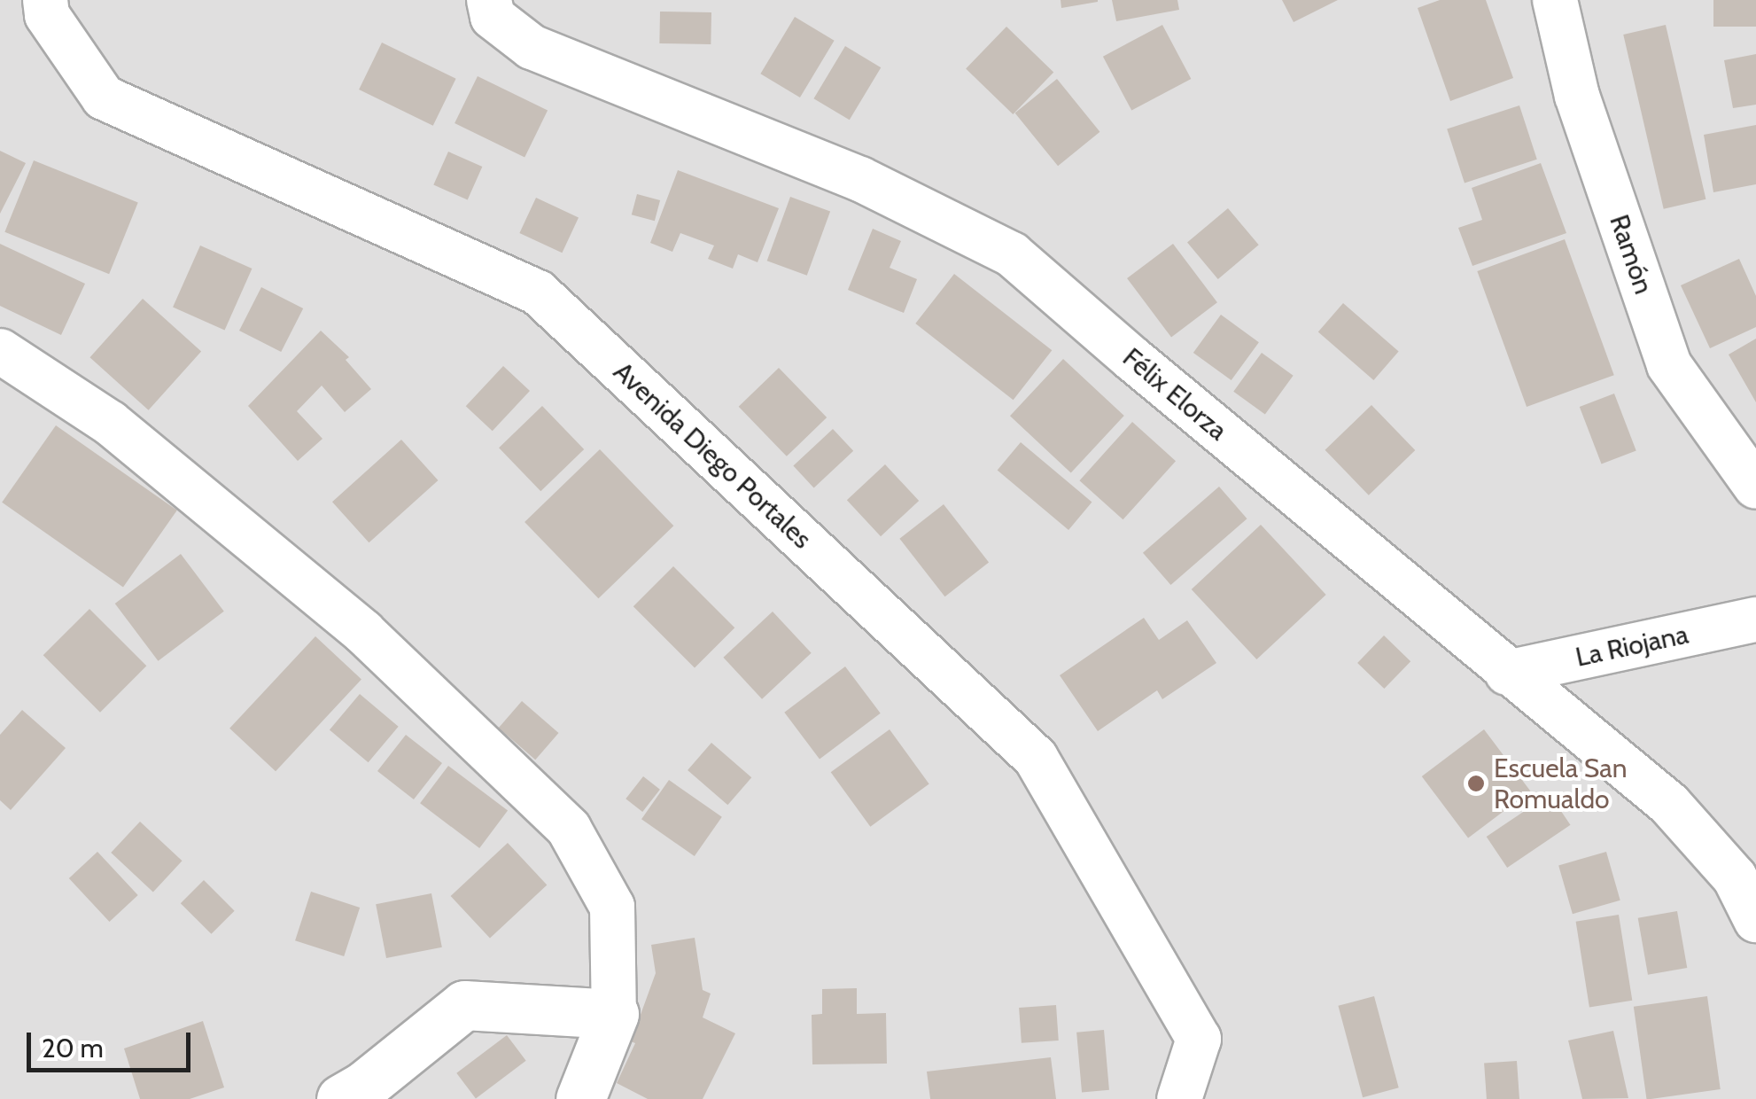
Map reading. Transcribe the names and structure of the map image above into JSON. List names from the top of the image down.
{
  "streets": {
    "street": [
      "Ramón",
      "Félix Elorza",
      "Avenida Diego Portales",
      "La Riojana"
    ]
  },
  "crossings": [
    ["Félix Elorza", "La Riojana"]
  ],
  "places": ["Escuela San Romualdo"],
  "scale_bar": "20 m"
}
